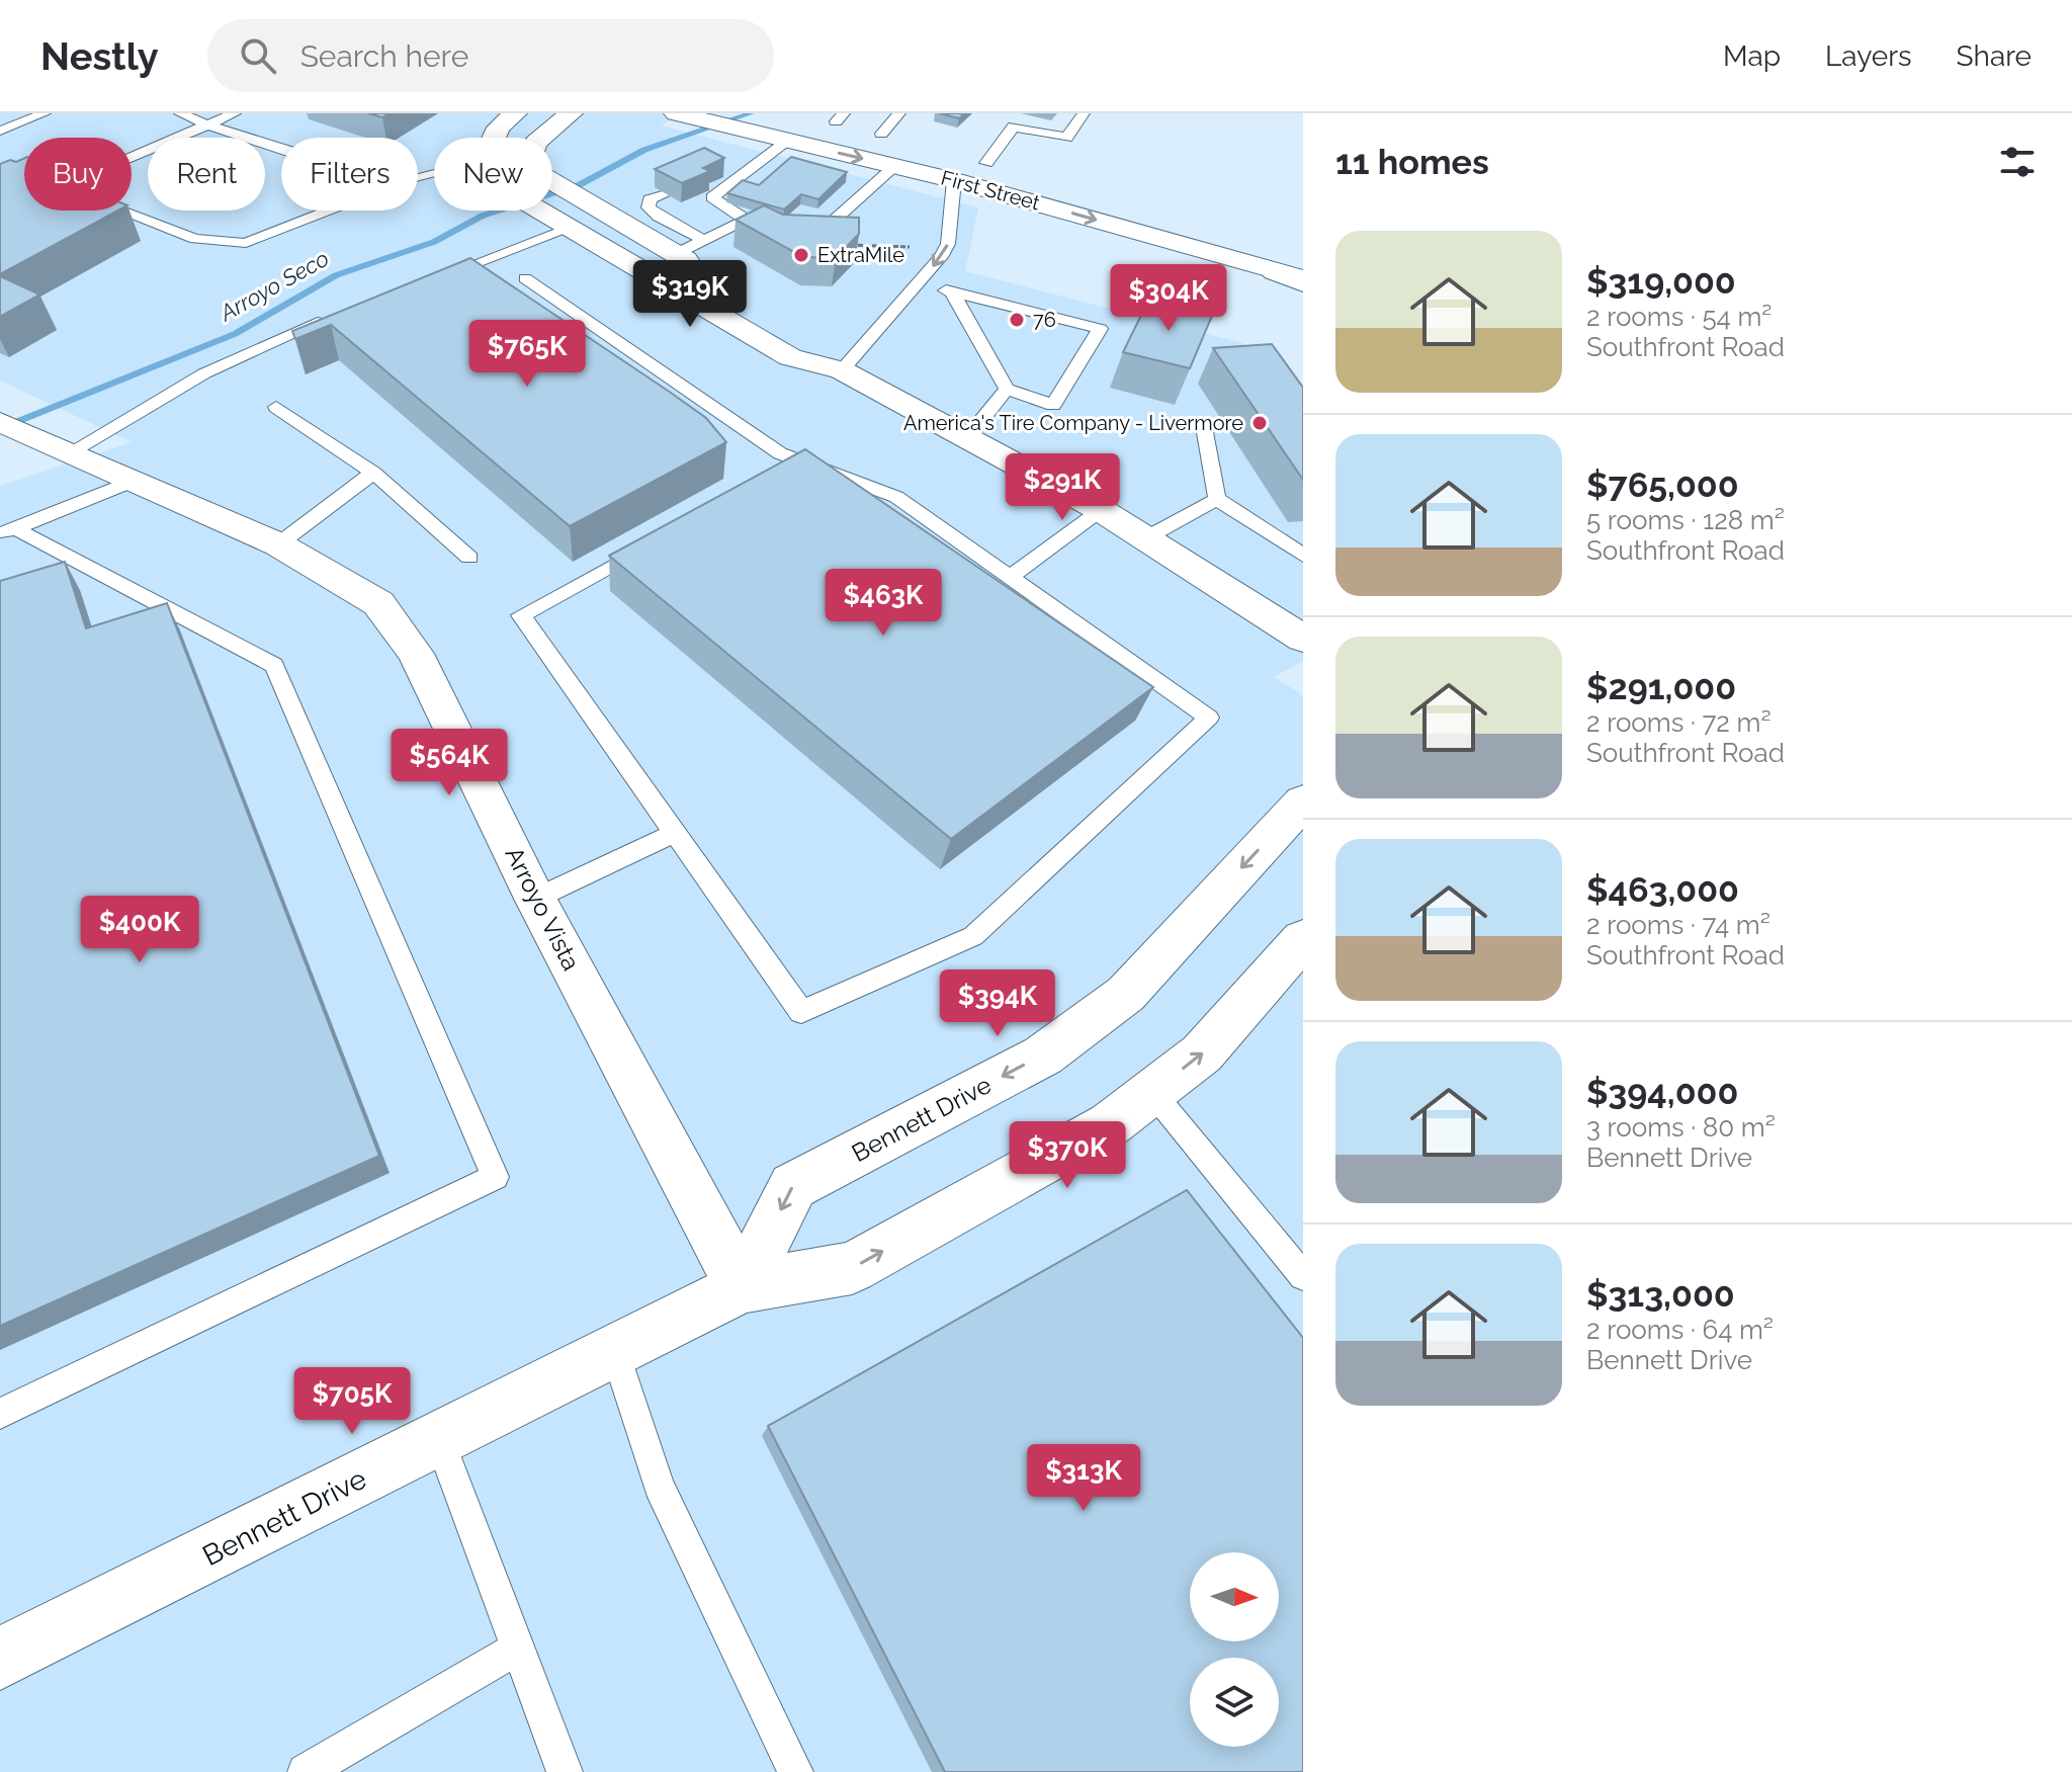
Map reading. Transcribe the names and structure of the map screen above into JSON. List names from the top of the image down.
{
  "streets": {
    "main road": ["First Street", "Arroyo Vista", "Bennett Drive"]
  },
  "crossings": [
    ["Arroyo Vista", "Bennett Drive"]
  ],
  "water": ["Arroyo Seco"],
  "places": ["ExtraMile", "76", "America's Tire Company - Livermore"],
  "north": "right",
  "page": {
    "header": "Nestly",
    "search": "Search here",
    "nav": ["Map", "Layers", "Share"],
    "heading": "11 homes",
    "chip": [
      "Buy",
      "Rent",
      "Filters",
      "New"
    ],
    "list": [
      {
        "name": "$319,000",
        "note": "2 rooms · 54 m² · Southfront Road"
      },
      {
        "name": "$765,000",
        "note": "5 rooms · 128 m² · Southfront Road"
      },
      {
        "name": "$291,000",
        "note": "2 rooms · 72 m² · Southfront Road"
      },
      {
        "name": "$463,000",
        "note": "2 rooms · 74 m² · Southfront Road"
      },
      {
        "name": "$394,000",
        "note": "3 rooms · 80 m² · Bennett Drive"
      },
      {
        "name": "$313,000",
        "note": "2 rooms · 64 m² · Bennett Drive"
      }
    ],
    "price": [
      "$319K",
      "$304K",
      "$765K",
      "$291K",
      "$463K",
      "$564K",
      "$400K",
      "$394K",
      "$370K",
      "$705K",
      "$313K"
    ]
  }
}
